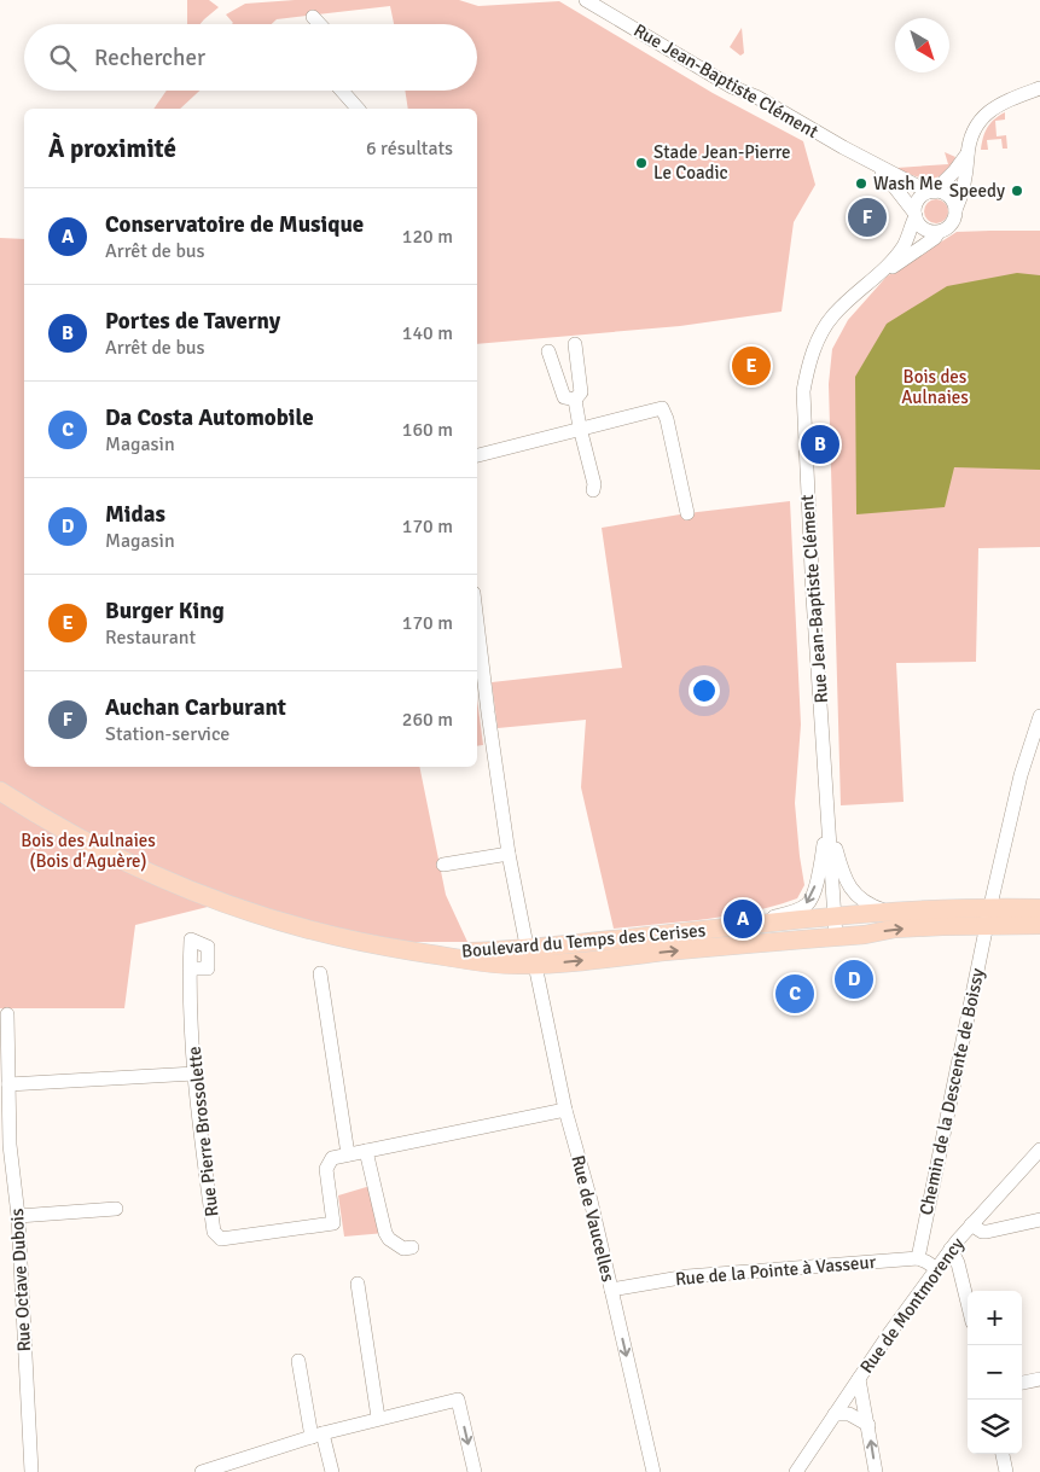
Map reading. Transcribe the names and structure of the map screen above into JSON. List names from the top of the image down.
{
  "streets": {
    "main road": ["Boulevard du Temps des Cerises"],
    "street": [
      "Rue Jean-Baptiste Clément",
      "Chemin de la Descente de Boissy",
      "Rue Pierre Brossolette",
      "Rue de Vaucelles",
      "Rue de la Pointe à Vasseur",
      "Rue Octave Dubois",
      "Rue de Montmorency"
    ]
  },
  "crossings": [
    ["Rue Jean-Baptiste Clément", "Boulevard du Temps des Cerises"],
    ["Boulevard du Temps des Cerises", "Chemin de la Descente de Boissy"],
    ["Boulevard du Temps des Cerises", "Rue de Vaucelles"],
    ["Chemin de la Descente de Boissy", "Rue de la Pointe à Vasseur"],
    ["Rue Pierre Brossolette", "Rue de Vaucelles"],
    ["Rue de Vaucelles", "Rue de la Pointe à Vasseur"]
  ],
  "parks": ["Bois des Aulnaies", "Bois des Aulnaies (Bois d'Aguère)"],
  "places": ["Stade Jean-Pierre Le Coadic", "Wash Me", "Speedy"],
  "north": "bottom right",
  "page": {
    "search": "Rechercher",
    "heading": ["À proximité", "6 résultats"],
    "list": [
      {
        "mark": "A",
        "name": "Conservatoire de Musique",
        "note": "Arrêt de bus",
        "value": "120 m"
      },
      {
        "mark": "B",
        "name": "Portes de Taverny",
        "note": "Arrêt de bus",
        "value": "140 m"
      },
      {
        "mark": "C",
        "name": "Da Costa Automobile",
        "note": "Magasin",
        "value": "160 m"
      },
      {
        "mark": "D",
        "name": "Midas",
        "note": "Magasin",
        "value": "170 m"
      },
      {
        "mark": "E",
        "name": "Burger King",
        "note": "Restaurant",
        "value": "170 m"
      },
      {
        "mark": "F",
        "name": "Auchan Carburant",
        "note": "Station-service",
        "value": "260 m"
      }
    ],
    "pins": [
      "F",
      "E",
      "B",
      "A",
      "D",
      "C"
    ],
    "map_buttons": ["+", "−"]
  }
}
